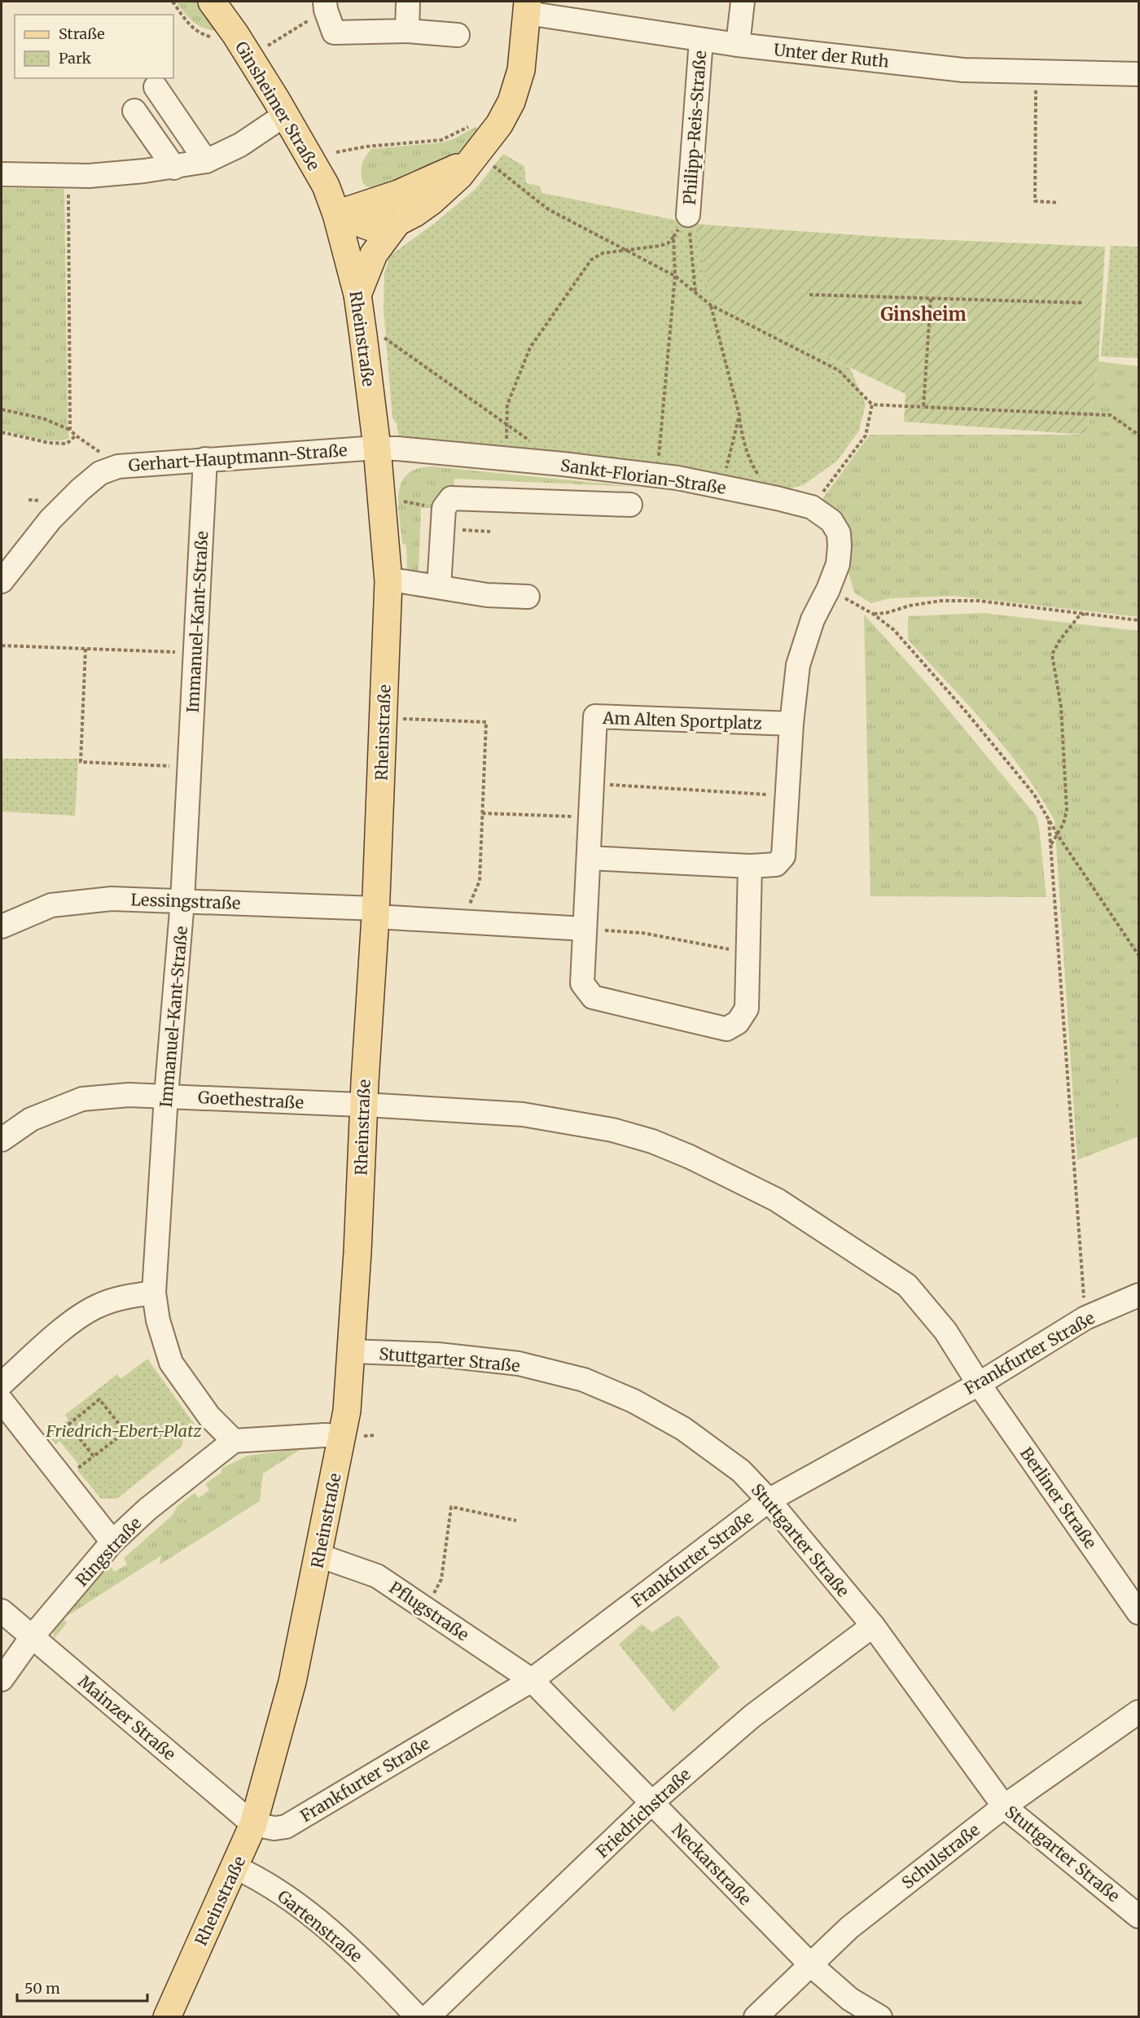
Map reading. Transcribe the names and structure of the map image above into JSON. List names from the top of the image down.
{
  "streets": {
    "main road": ["Ginsheimer Straße", "Rheinstraße"],
    "street": [
      "Unter der Ruth",
      "Philipp-Reis-Straße",
      "Gerhart-Hauptmann-Straße",
      "Sankt-Florian-Straße",
      "Immanuel-Kant-Straße",
      "Am Alten Sportplatz",
      "Lessingstraße",
      "Goethestraße",
      "Frankfurter Straße",
      "Stuttgarter Straße",
      "Berliner Straße",
      "Ringstraße",
      "Pflugstraße",
      "Mainzer Straße",
      "Friedrichstraße",
      "Schulstraße",
      "Neckarstraße",
      "Gartenstraße"
    ]
  },
  "crossings": [
    ["Unter der Ruth", "Philipp-Reis-Straße"],
    ["Ginsheimer Straße", "Rheinstraße"],
    ["Rheinstraße", "Gerhart-Hauptmann-Straße"],
    ["Rheinstraße", "Sankt-Florian-Straße"],
    ["Rheinstraße", "Lessingstraße"],
    ["Rheinstraße", "Goethestraße"],
    ["Rheinstraße", "Frankfurter Straße"],
    ["Rheinstraße", "Stuttgarter Straße"],
    ["Rheinstraße", "Pflugstraße"],
    ["Rheinstraße", "Mainzer Straße"],
    ["Rheinstraße", "Gartenstraße"],
    ["Gerhart-Hauptmann-Straße", "Sankt-Florian-Straße"],
    ["Gerhart-Hauptmann-Straße", "Immanuel-Kant-Straße"],
    ["Immanuel-Kant-Straße", "Lessingstraße"],
    ["Immanuel-Kant-Straße", "Goethestraße"],
    ["Immanuel-Kant-Straße", "Ringstraße"],
    ["Am Alten Sportplatz", "Lessingstraße"],
    ["Goethestraße", "Frankfurter Straße"],
    ["Goethestraße", "Berliner Straße"],
    ["Frankfurter Straße", "Stuttgarter Straße"],
    ["Frankfurter Straße", "Berliner Straße"],
    ["Frankfurter Straße", "Pflugstraße"],
    ["Frankfurter Straße", "Mainzer Straße"],
    ["Frankfurter Straße", "Neckarstraße"],
    ["Stuttgarter Straße", "Friedrichstraße"],
    ["Stuttgarter Straße", "Schulstraße"],
    ["Ringstraße", "Mainzer Straße"],
    ["Pflugstraße", "Neckarstraße"],
    ["Friedrichstraße", "Neckarstraße"],
    ["Schulstraße", "Neckarstraße"]
  ],
  "districts": ["Ginsheim"],
  "parks": ["Friedrich-Ebert-Platz"],
  "legend": ["Straße", "Park"],
  "scale_bar": "50 m"
}
